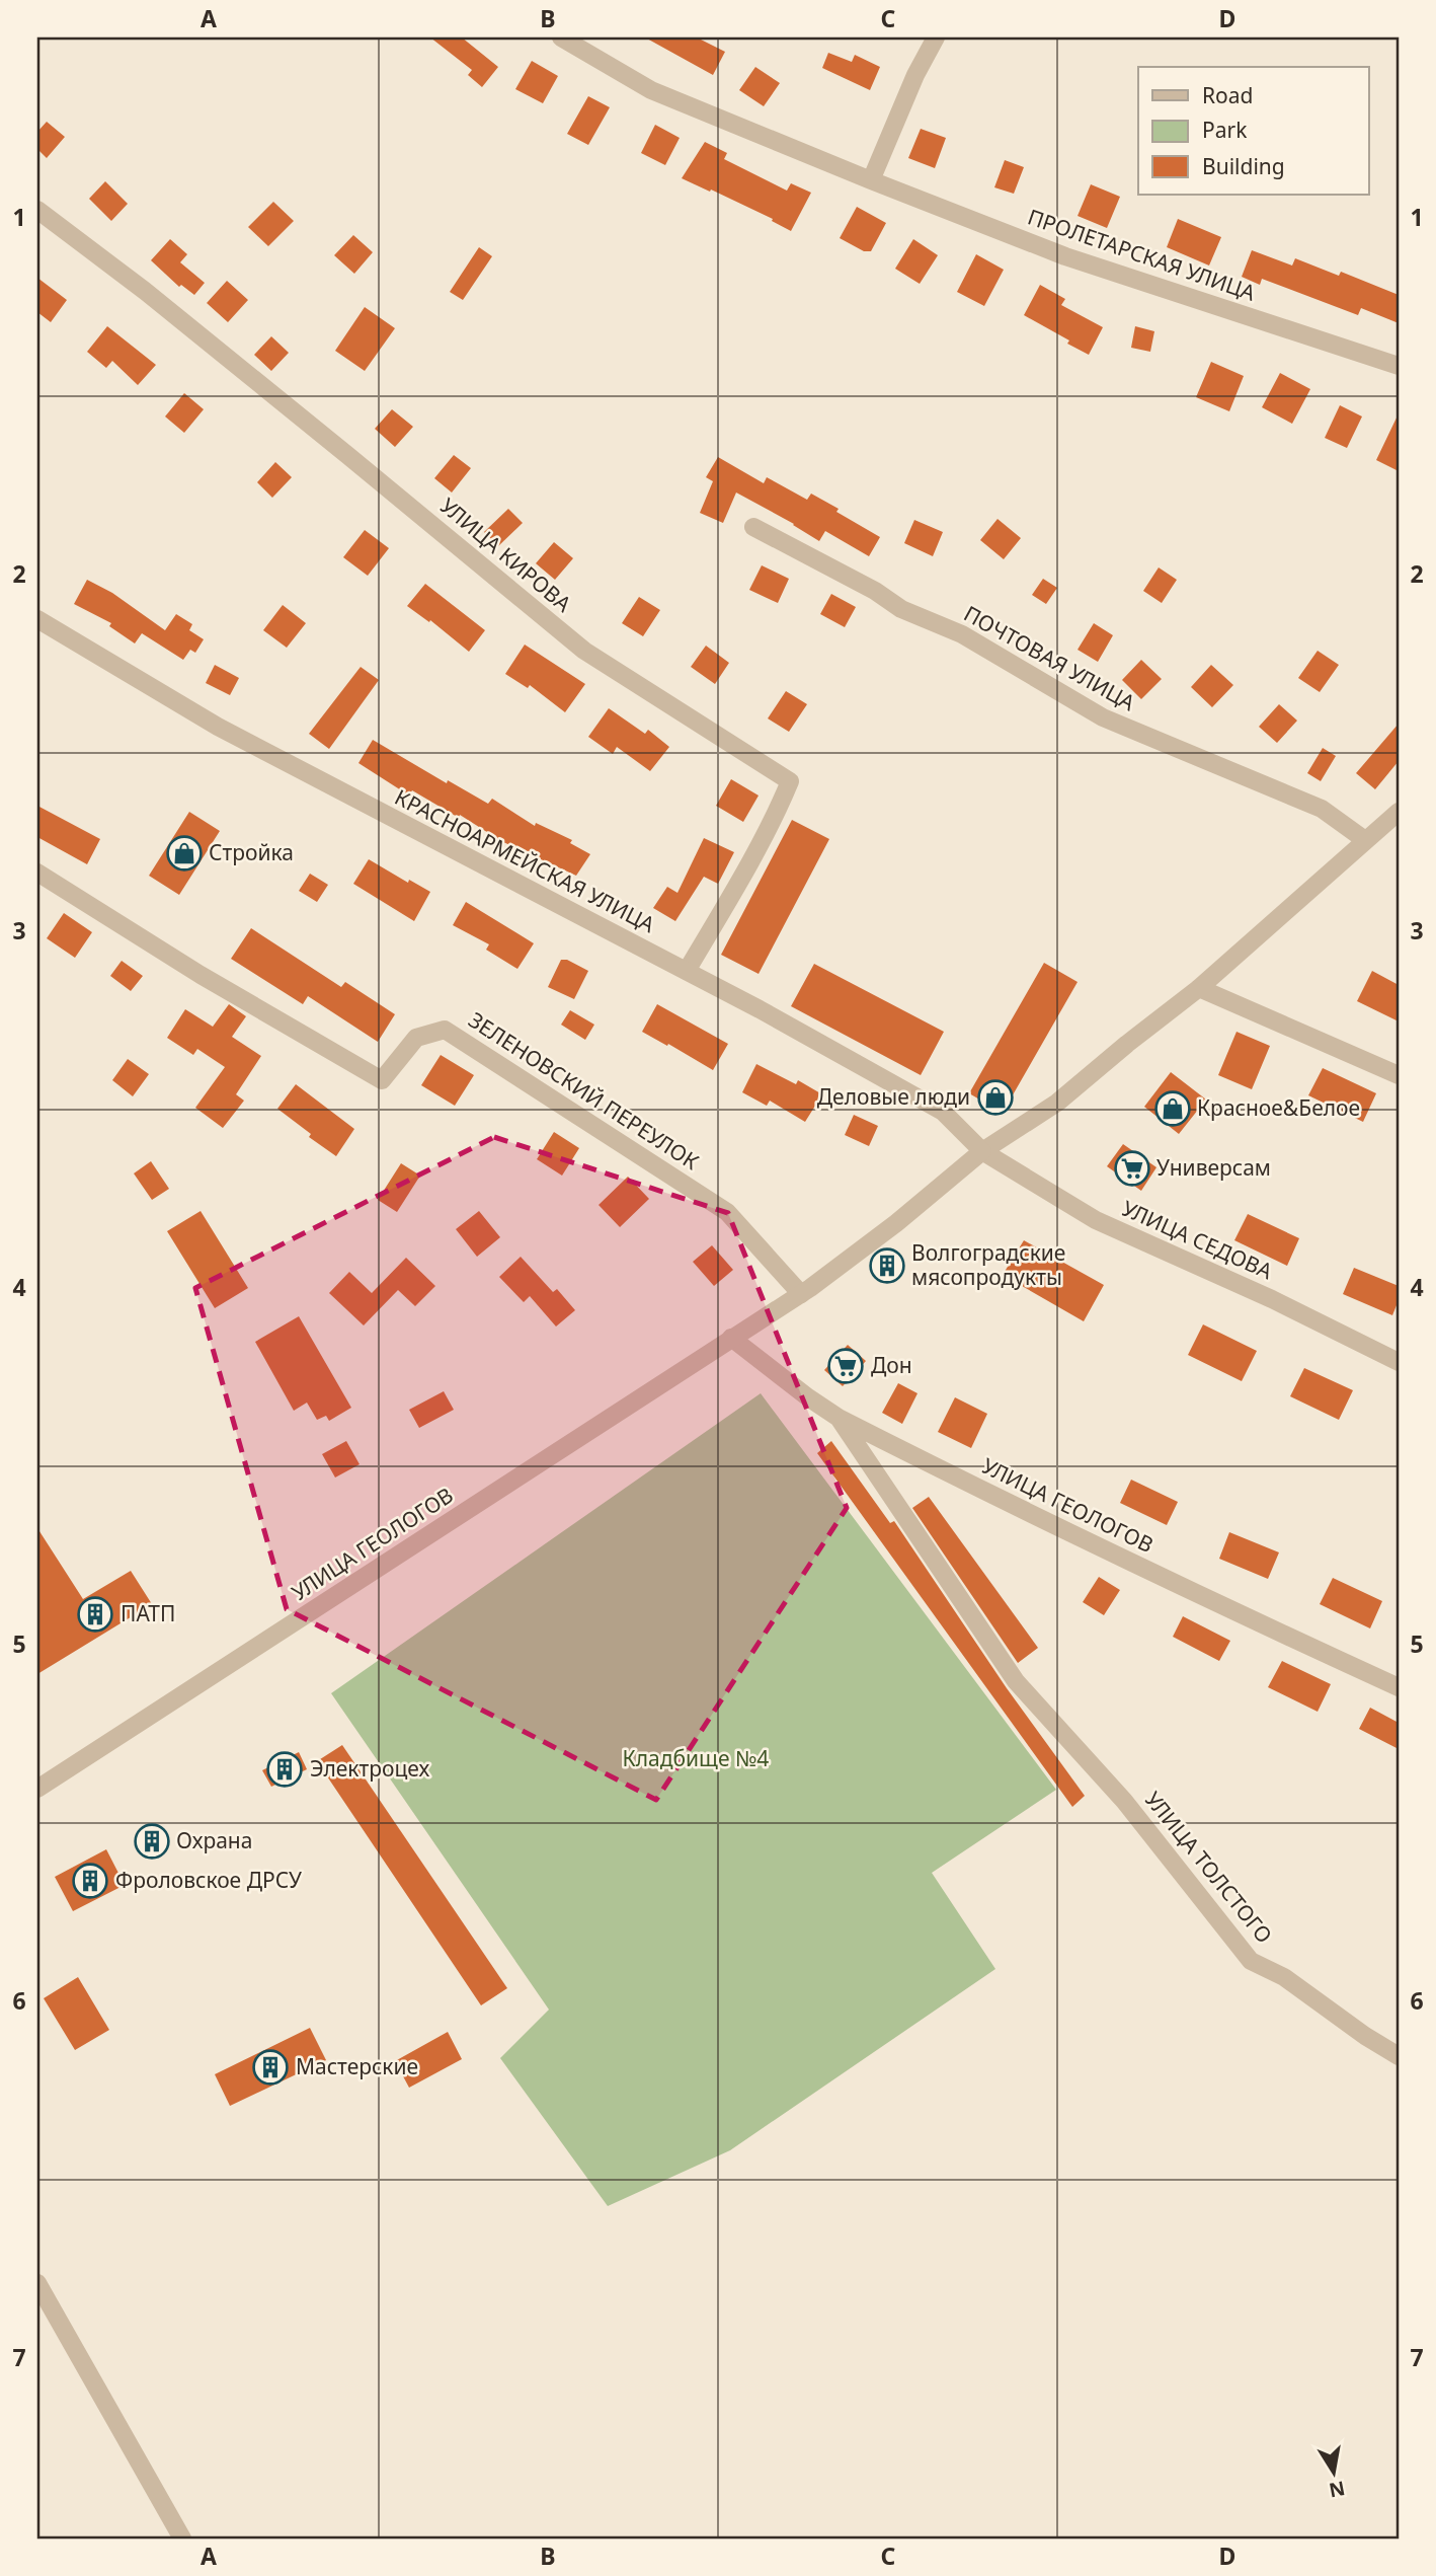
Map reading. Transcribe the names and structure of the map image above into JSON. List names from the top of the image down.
{
  "streets": {
    "street": [
      "ПРОЛЕТАРСКАЯ УЛИЦА",
      "УЛИЦА КИРОВА",
      "ПОЧТОВАЯ УЛИЦА",
      "КРАСНОАРМЕЙСКАЯ УЛИЦА",
      "ЗЕЛЕНОВСКИЙ ПЕРЕУЛОК",
      "УЛИЦА СЕДОВА",
      "УЛИЦА ГЕОЛОГОВ",
      "УЛИЦА ТОЛСТОГО"
    ]
  },
  "crossings": [
    ["УЛИЦА КИРОВА", "КРАСНОАРМЕЙСКАЯ УЛИЦА"],
    ["ПОЧТОВАЯ УЛИЦА", "УЛИЦА ГЕОЛОГОВ"],
    ["КРАСНОАРМЕЙСКАЯ УЛИЦА", "УЛИЦА СЕДОВА"],
    ["КРАСНОАРМЕЙСКАЯ УЛИЦА", "УЛИЦА ГЕОЛОГОВ"],
    ["ЗЕЛЕНОВСКИЙ ПЕРЕУЛОК", "УЛИЦА ГЕОЛОГОВ"],
    ["УЛИЦА СЕДОВА", "УЛИЦА ГЕОЛОГОВ"],
    ["УЛИЦА ГЕОЛОГОВ", "УЛИЦА ТОЛСТОГО"]
  ],
  "parks": ["Кладбище №4"],
  "places": {
    "shop": ["Стройка", "Деловые люди", "Красное&Белое"],
    "supermarket": ["Универсам", "Дон"],
    "building": [
      "Волгоградские мясопродукты",
      "ПАТП",
      "Электроцех",
      "Охрана",
      "Фроловское ДРСУ",
      "Мастерские"
    ]
  },
  "legend": ["Road", "Park", "Building"],
  "north": "bottom",
  "grid": {
    "columns": [
      "A",
      "B",
      "C",
      "D"
    ],
    "rows": [
      "1",
      "2",
      "3",
      "4",
      "5",
      "6",
      "7"
    ]
  }
}
